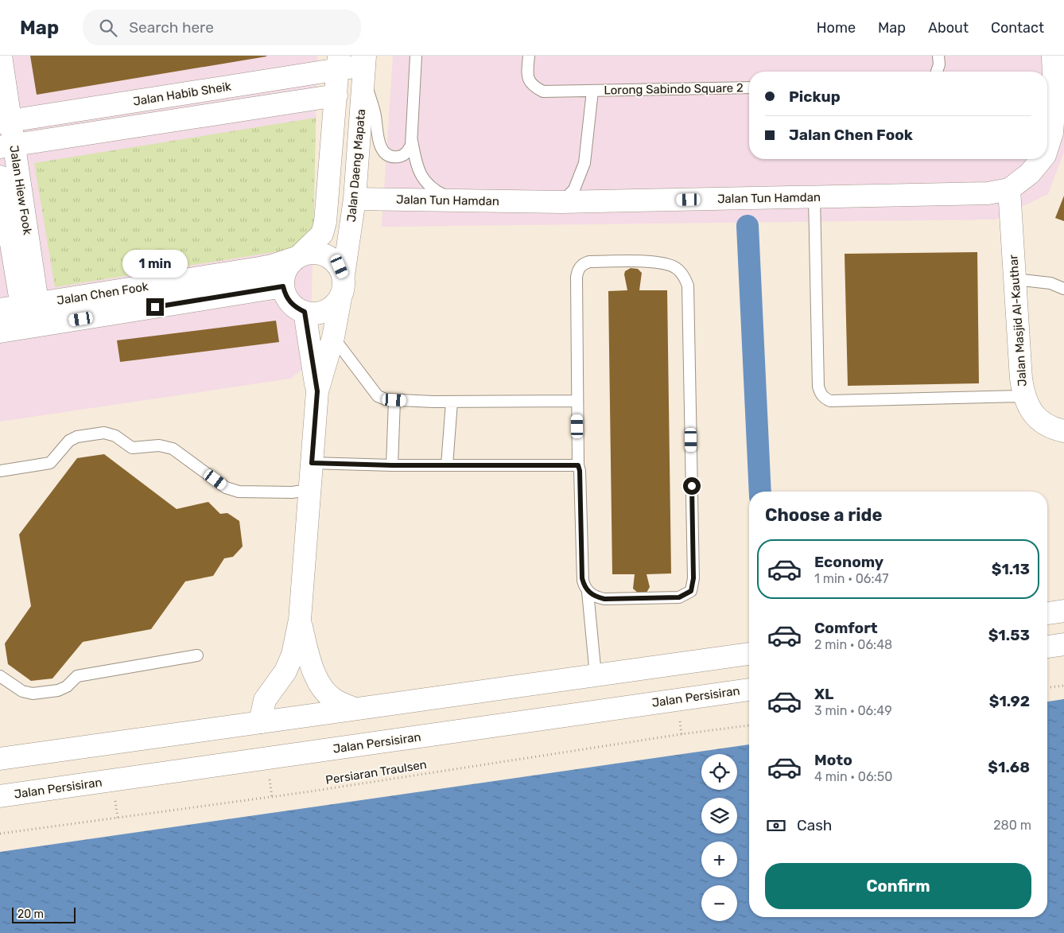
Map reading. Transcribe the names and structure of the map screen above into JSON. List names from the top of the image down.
{
  "streets": {
    "street": [
      "Jalan Habib Sheik",
      "Jalan Daeng Mapata",
      "Jalan Hiew Fook",
      "Jalan Tun Hamdan",
      "Jalan Chen Fook",
      "Jalan Masjid Al-Kauthar",
      "Jalan Persisiran"
    ],
    "lane": ["Lorong Sabindo Square 2"],
    "path": ["Persiaran Traulsen"]
  },
  "crossings": [
    ["Lorong Sabindo Square 2", "Jalan Tun Hamdan"],
    ["Jalan Habib Sheik", "Jalan Daeng Mapata"],
    ["Jalan Habib Sheik", "Jalan Hiew Fook"],
    ["Jalan Daeng Mapata", "Jalan Tun Hamdan"],
    ["Jalan Daeng Mapata", "Jalan Chen Fook"],
    ["Jalan Hiew Fook", "Jalan Chen Fook"],
    ["Jalan Tun Hamdan", "Jalan Masjid Al-Kauthar"]
  ],
  "scale_bar": "20 m",
  "page": {
    "header": "Map",
    "search": "Search here",
    "nav": [
      "Home",
      "Map",
      "About",
      "Contact"
    ],
    "banner": ["Pickup", "Jalan Chen Fook"],
    "bubble": "1 min",
    "heading": "Choose a ride",
    "list": [
      {
        "name": "Economy",
        "note": "1 min · 06:47",
        "value": "$1.13"
      },
      {
        "name": "Comfort",
        "note": "2 min · 06:48",
        "value": "$1.53"
      },
      {
        "name": "XL",
        "note": "3 min · 06:49",
        "value": "$1.92"
      },
      {
        "name": "Moto",
        "note": "4 min · 06:50",
        "value": "$1.68"
      }
    ],
    "map_buttons": ["+", "−"],
    "pay": ["Cash", "280 m"],
    "buttons": "Confirm",
    "scale": "20 m"
  }
}
